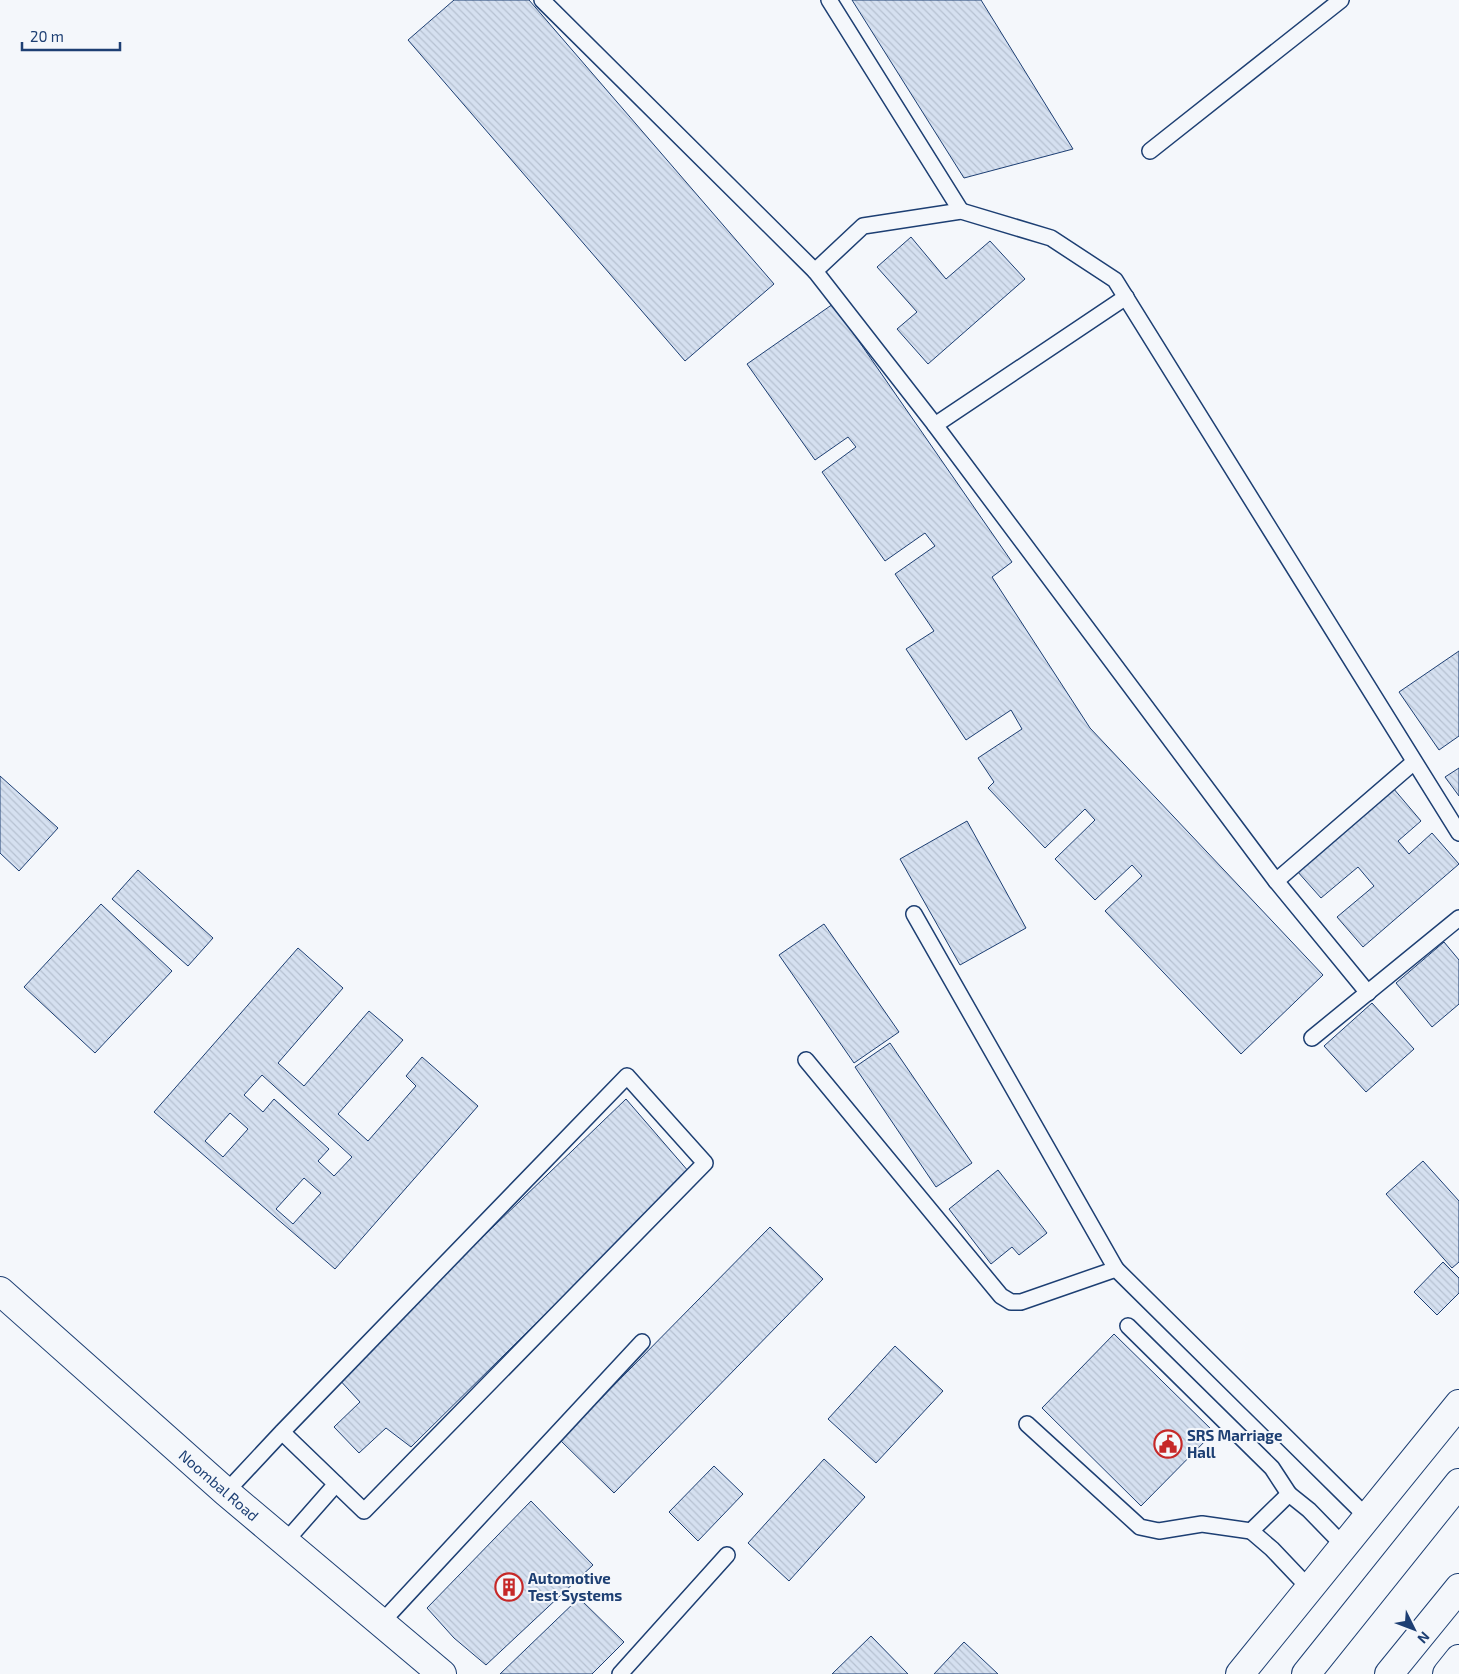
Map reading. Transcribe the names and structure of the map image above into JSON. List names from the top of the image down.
{
  "streets": {
    "main road": ["Noombal Road"]
  },
  "places": {
    "public building": ["SRS Marriage Hall"],
    "building": ["Automotive Test Systems"]
  },
  "scale_bar": "20 m",
  "north": "bottom right"
}
